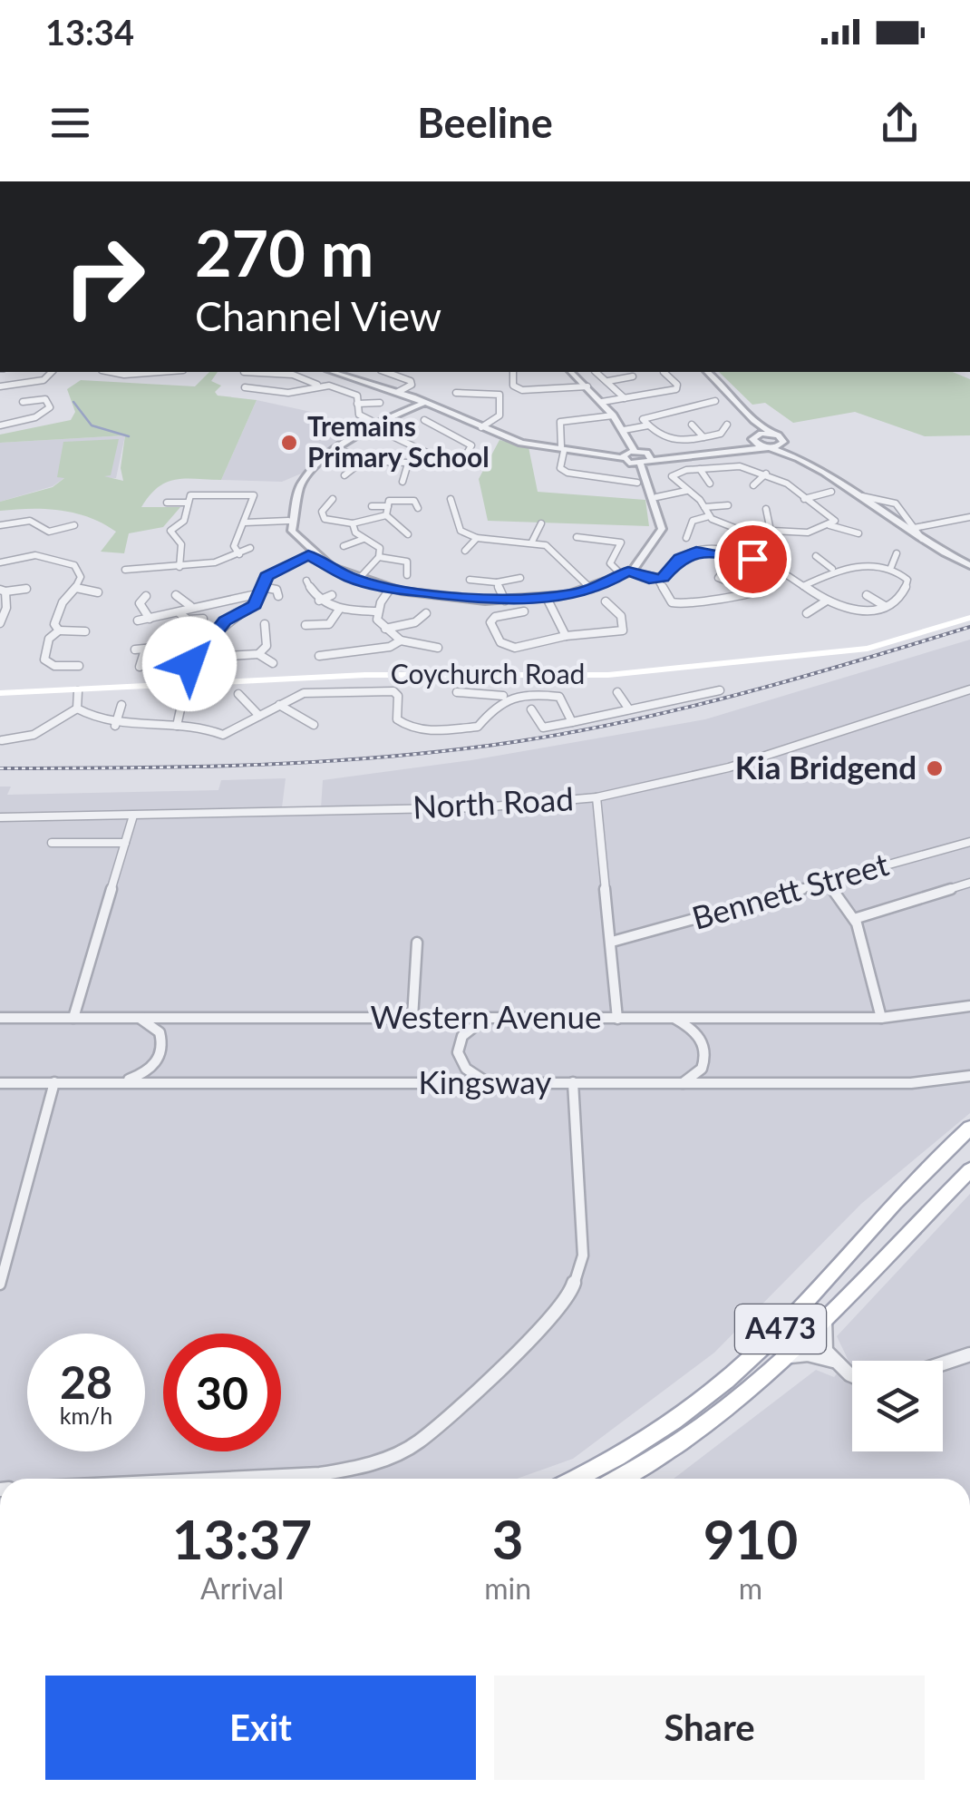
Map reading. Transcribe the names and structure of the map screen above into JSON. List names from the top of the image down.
{
  "streets": {
    "main road": ["Coychurch Road", "A473"],
    "street": [
      "North Road",
      "Bennett Street",
      "Western Avenue",
      "Kingsway"
    ]
  },
  "places": ["Tremains Primary School", "Kia Bridgend"],
  "page": {
    "status": "13:34",
    "header": "Beeline",
    "turn": ["270 m", "Channel View"],
    "speed": "28 km/h",
    "limit": "30",
    "eta": [
      "13:37",
      "Arrival",
      "3",
      "min",
      "910",
      "m"
    ],
    "buttons": ["Exit", "Share"]
  }
}
